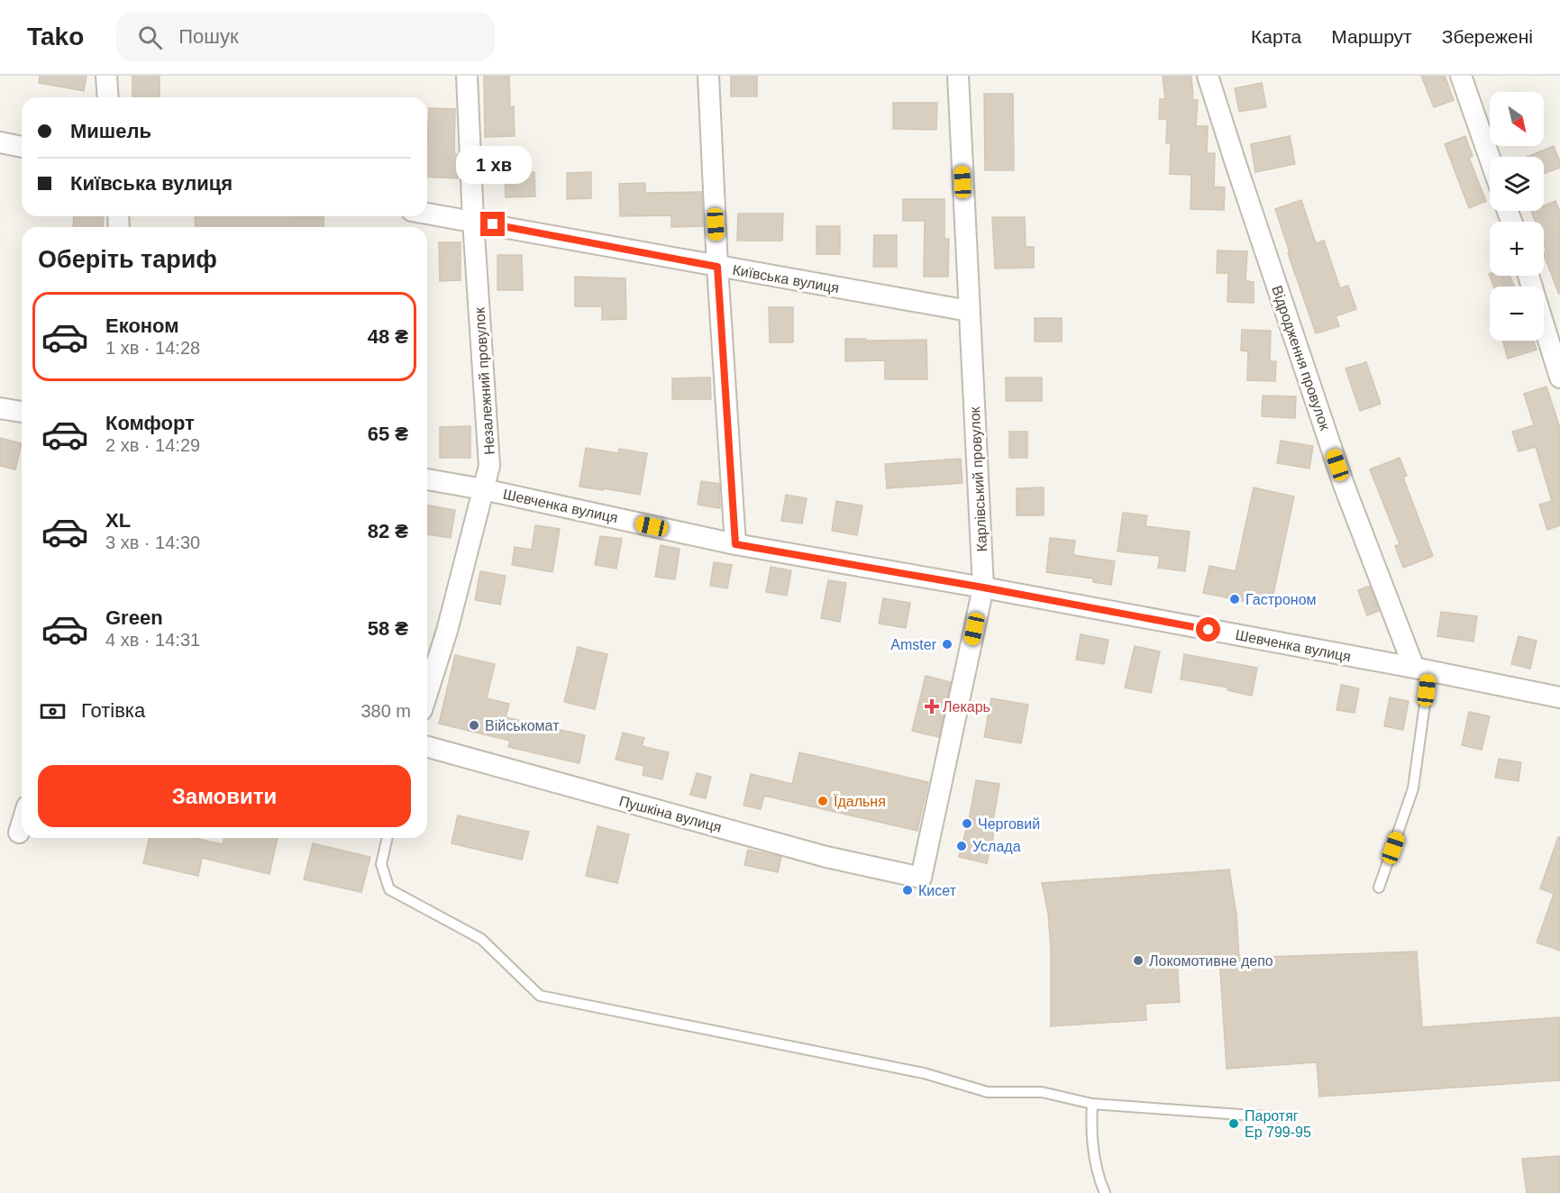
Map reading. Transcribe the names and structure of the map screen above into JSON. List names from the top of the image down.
{
  "streets": {
    "street": [
      "Київська вулиця",
      "Відродження провулок",
      "Незалежний провулок",
      "Карлівський провулок",
      "Шевченка вулиця",
      "Пушкіна вулиця"
    ]
  },
  "crossings": [
    ["Київська вулиця", "Незалежний провулок"],
    ["Київська вулиця", "Карлівський провулок"],
    ["Відродження провулок", "Шевченка вулиця"],
    ["Незалежний провулок", "Шевченка вулиця"],
    ["Карлівський провулок", "Шевченка вулиця"],
    ["Карлівський провулок", "Пушкіна вулиця"]
  ],
  "places": {
    "other": [
      "Гастроном",
      "Amster",
      "Військомат",
      "Їдальня",
      "Черговий",
      "Услада",
      "Кисет",
      "Локомотивне депо",
      "Паротяг Ер 799-95"
    ],
    "health": ["Лекарь"]
  },
  "north": "bottom right",
  "page": {
    "header": "Tako",
    "search": "Пошук",
    "nav": ["Карта", "Маршрут", "Збережені"],
    "map_buttons": ["+", "−"],
    "banner": ["Мишель", "Київська вулиця"],
    "bubble": "1 хв",
    "heading": "Оберіть тариф",
    "list": [
      {
        "name": "Економ",
        "note": "1 хв · 14:28",
        "value": "48 ₴"
      },
      {
        "name": "Комфорт",
        "note": "2 хв · 14:29",
        "value": "65 ₴"
      },
      {
        "name": "XL",
        "note": "3 хв · 14:30",
        "value": "82 ₴"
      },
      {
        "name": "Green",
        "note": "4 хв · 14:31",
        "value": "58 ₴"
      }
    ],
    "pay": ["Готівка", "380 m"],
    "buttons": "Замовити"
  }
}
